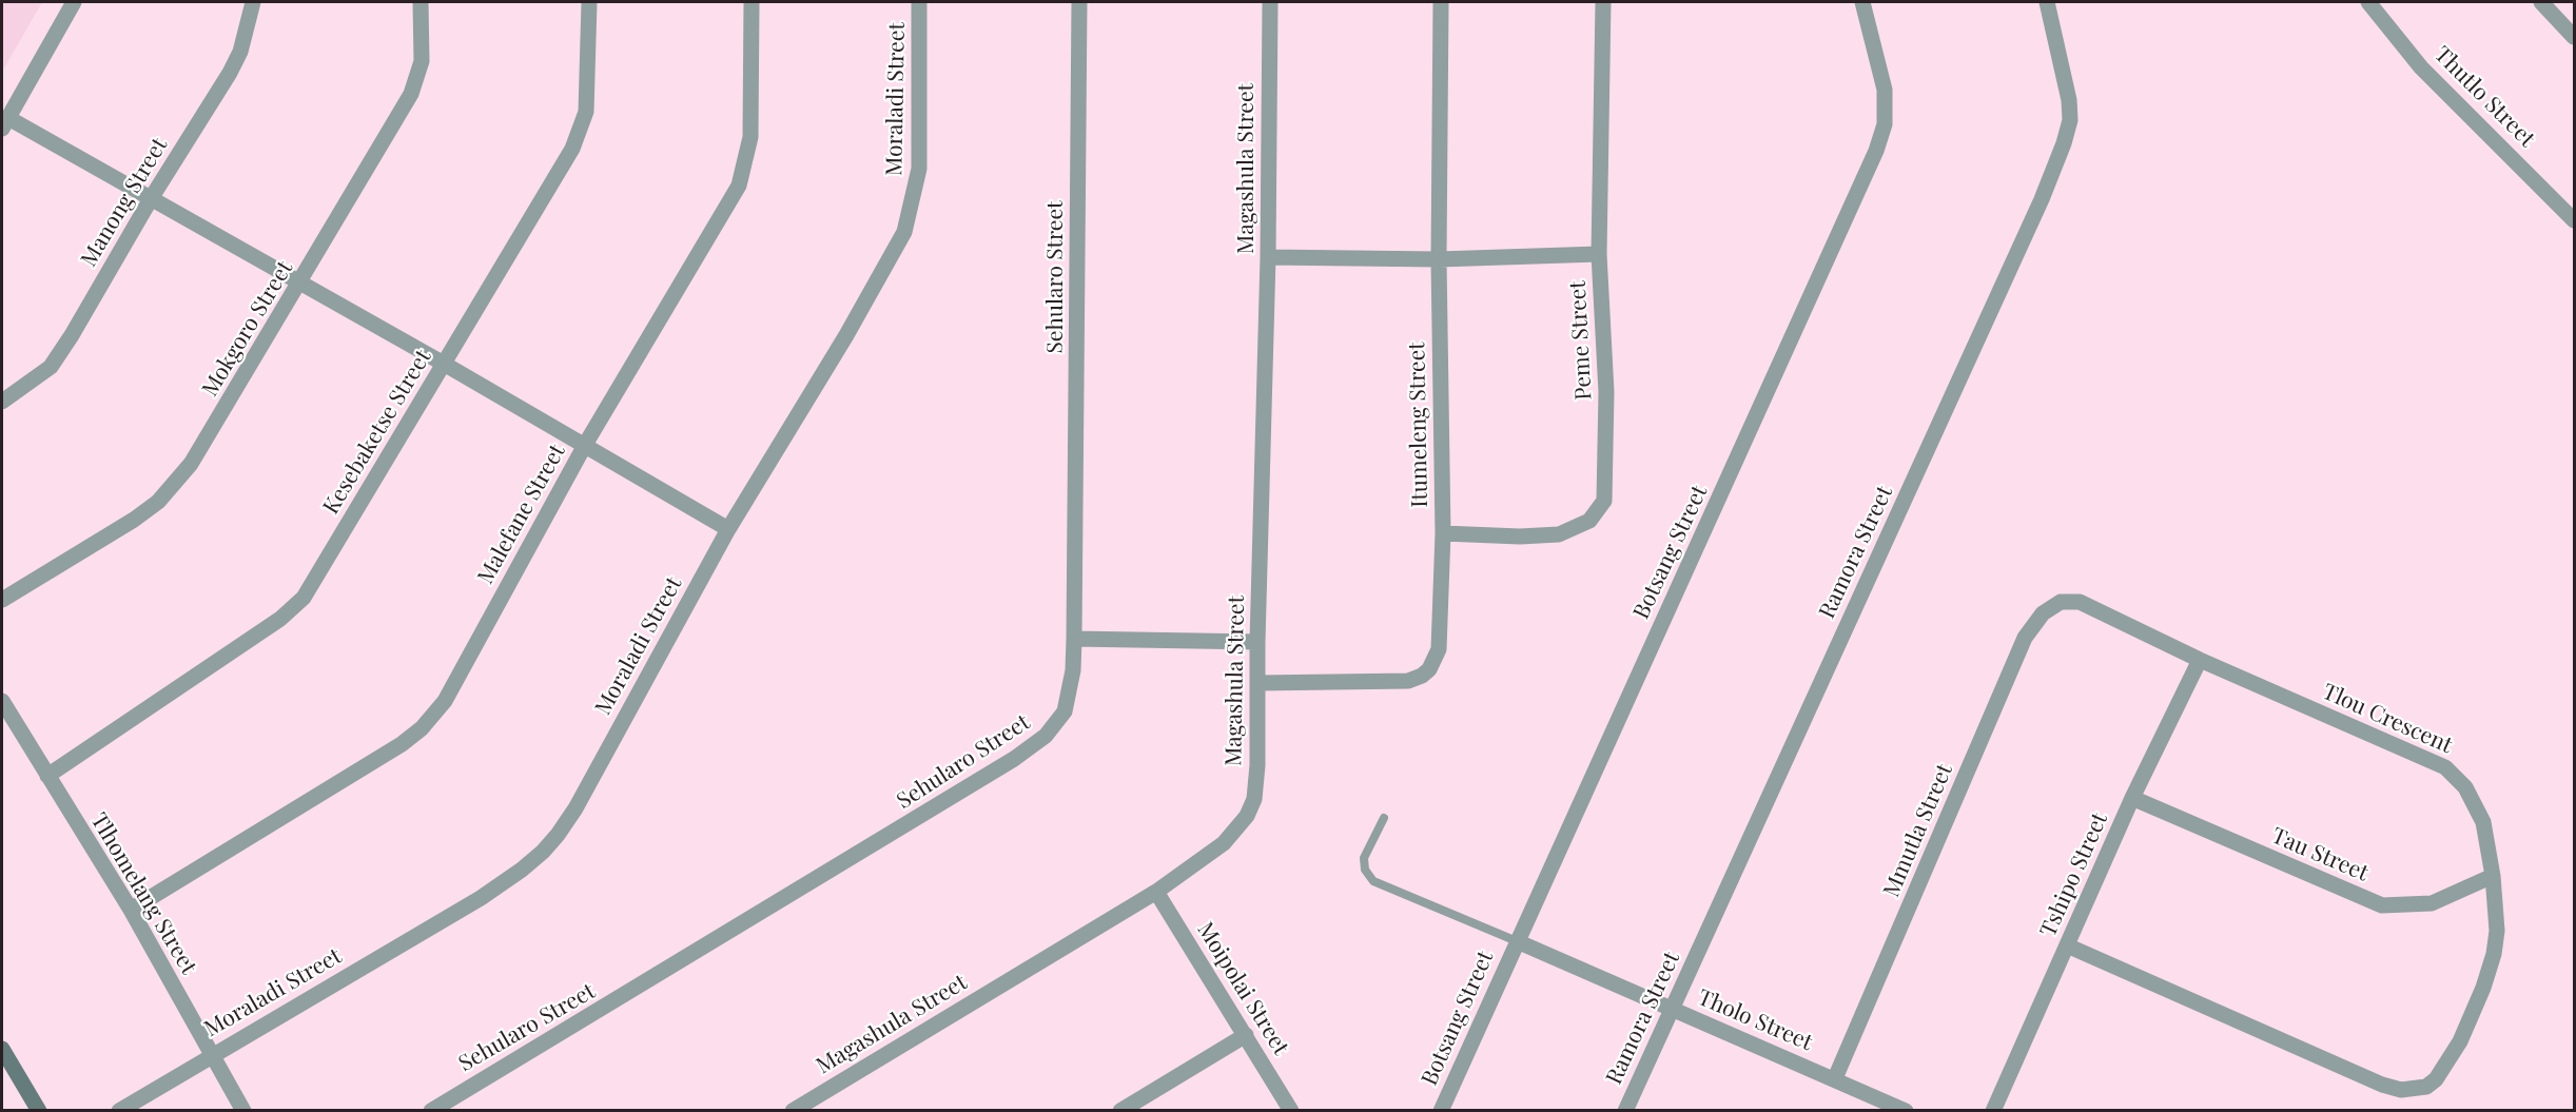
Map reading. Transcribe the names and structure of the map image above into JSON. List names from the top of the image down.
{
  "streets": {
    "street": [
      "Thutlo Street",
      "Moraladi Street",
      "Magashula Street",
      "Manong Street",
      "Sehularo Street",
      "Mokgoro Street",
      "Peme Street",
      "Itumeleng Street",
      "Kesebaketse Street",
      "Malefane Street",
      "Botsang Street",
      "Ramora Street",
      "Tlou Crescent",
      "Mmutla Street",
      "Tau Street",
      "Tshipo Street",
      "Tlhomelang Street",
      "Moipolai Street",
      "Tholo Street"
    ]
  },
  "crossings": [
    ["Moraladi Street", "Tlhomelang Street"],
    ["Magashula Street", "Itumeleng Street"],
    ["Magashula Street", "Moipolai Street"],
    ["Peme Street", "Itumeleng Street"],
    ["Kesebaketse Street", "Tlhomelang Street"],
    ["Malefane Street", "Tlhomelang Street"],
    ["Botsang Street", "Tholo Street"],
    ["Ramora Street", "Tholo Street"],
    ["Tlou Crescent", "Mmutla Street"],
    ["Tlou Crescent", "Tau Street"],
    ["Tlou Crescent", "Tshipo Street"],
    ["Mmutla Street", "Tholo Street"],
    ["Tau Street", "Tshipo Street"]
  ]
}
